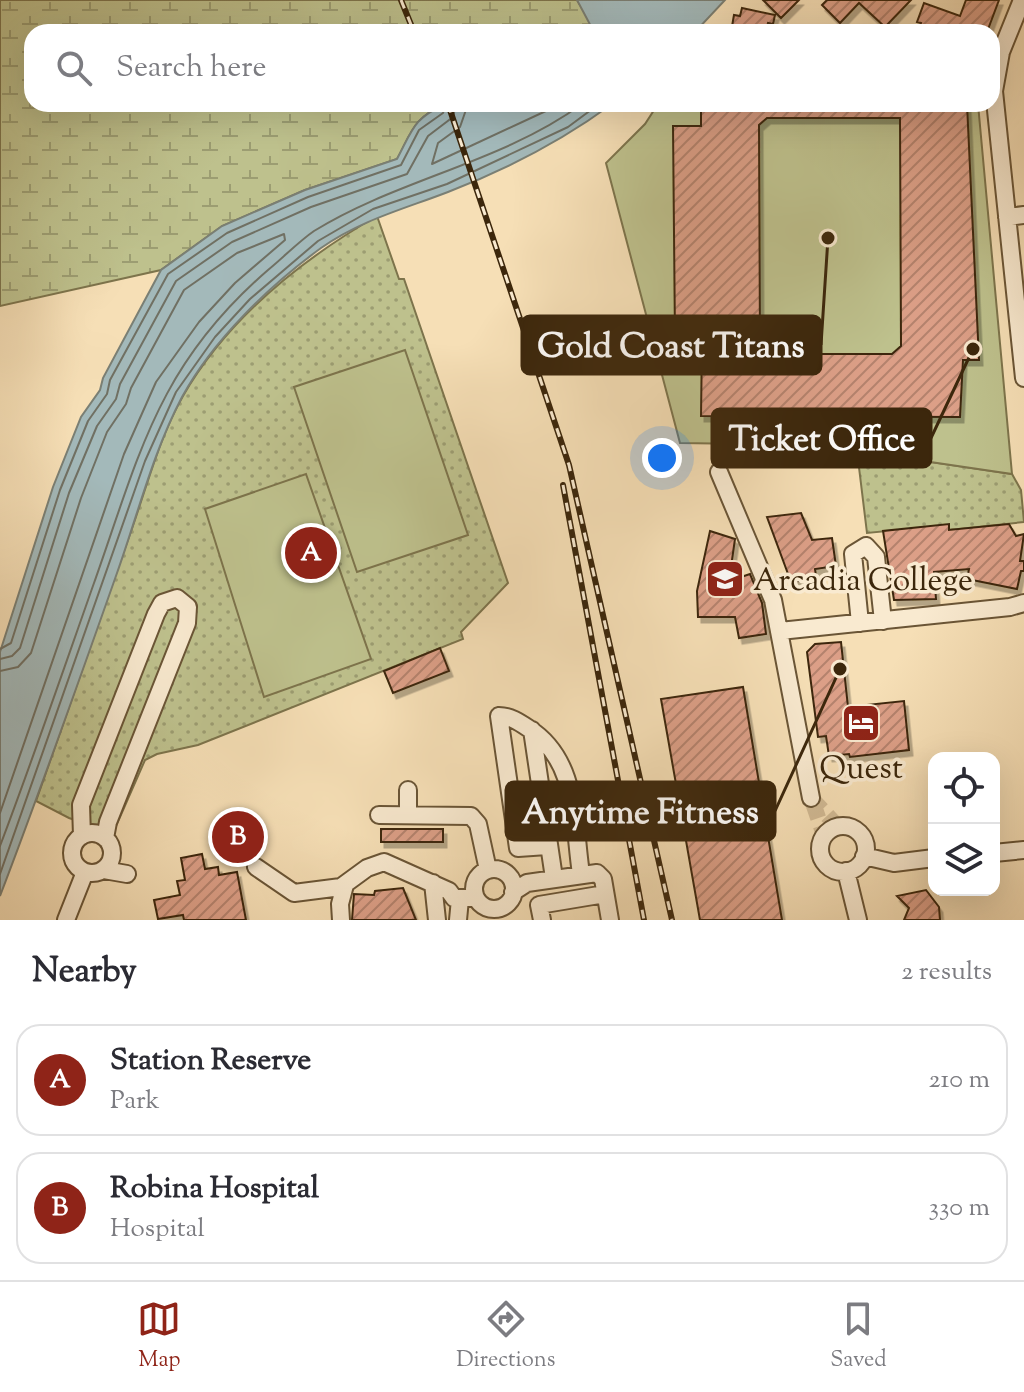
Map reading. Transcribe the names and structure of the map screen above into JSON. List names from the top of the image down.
{
  "places": {
    "other": ["Gold Coast Titans", "Ticket Office", "Anytime Fitness"],
    "school or university": ["Arcadia College"],
    "hotel": ["Quest"]
  },
  "page": {
    "search": "Search here",
    "pins": ["A", "B"],
    "heading": ["Nearby", "2 results"],
    "list": [
      {
        "mark": "A",
        "name": "Station Reserve",
        "note": "Park",
        "value": "210 m"
      },
      {
        "mark": "B",
        "name": "Robina Hospital",
        "note": "Hospital",
        "value": "330 m"
      }
    ],
    "nav": ["Map", "Directions", "Saved"]
  }
}
